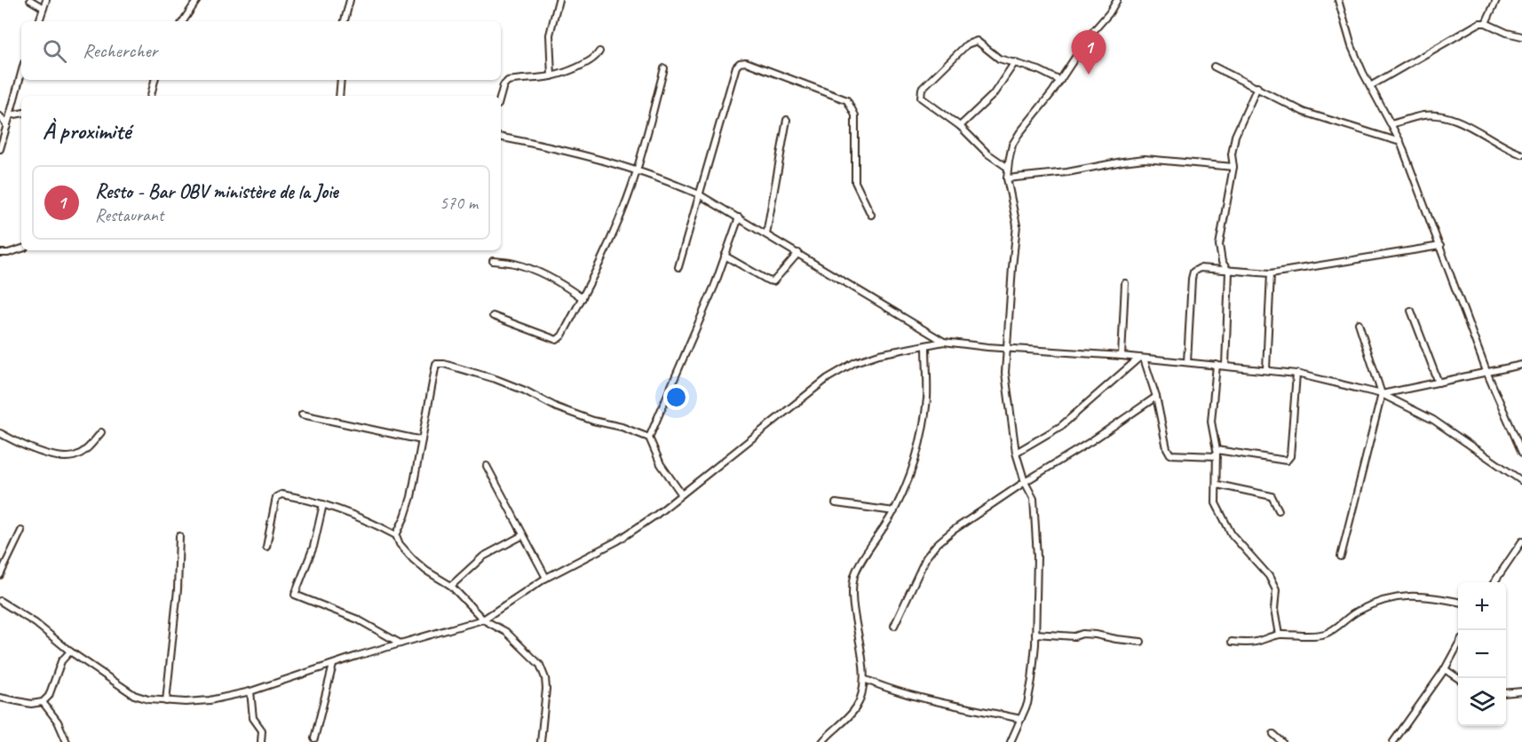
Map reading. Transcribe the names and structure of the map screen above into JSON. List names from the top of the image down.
{
  "page": {
    "search": "Rechercher",
    "pins": "1",
    "heading": "À proximité",
    "list": [
      {
        "mark": "1",
        "name": "Resto - Bar OBV ministère de la Joie",
        "note": "Restaurant",
        "value": "570 m"
      }
    ],
    "map_buttons": ["+", "−"]
  }
}
